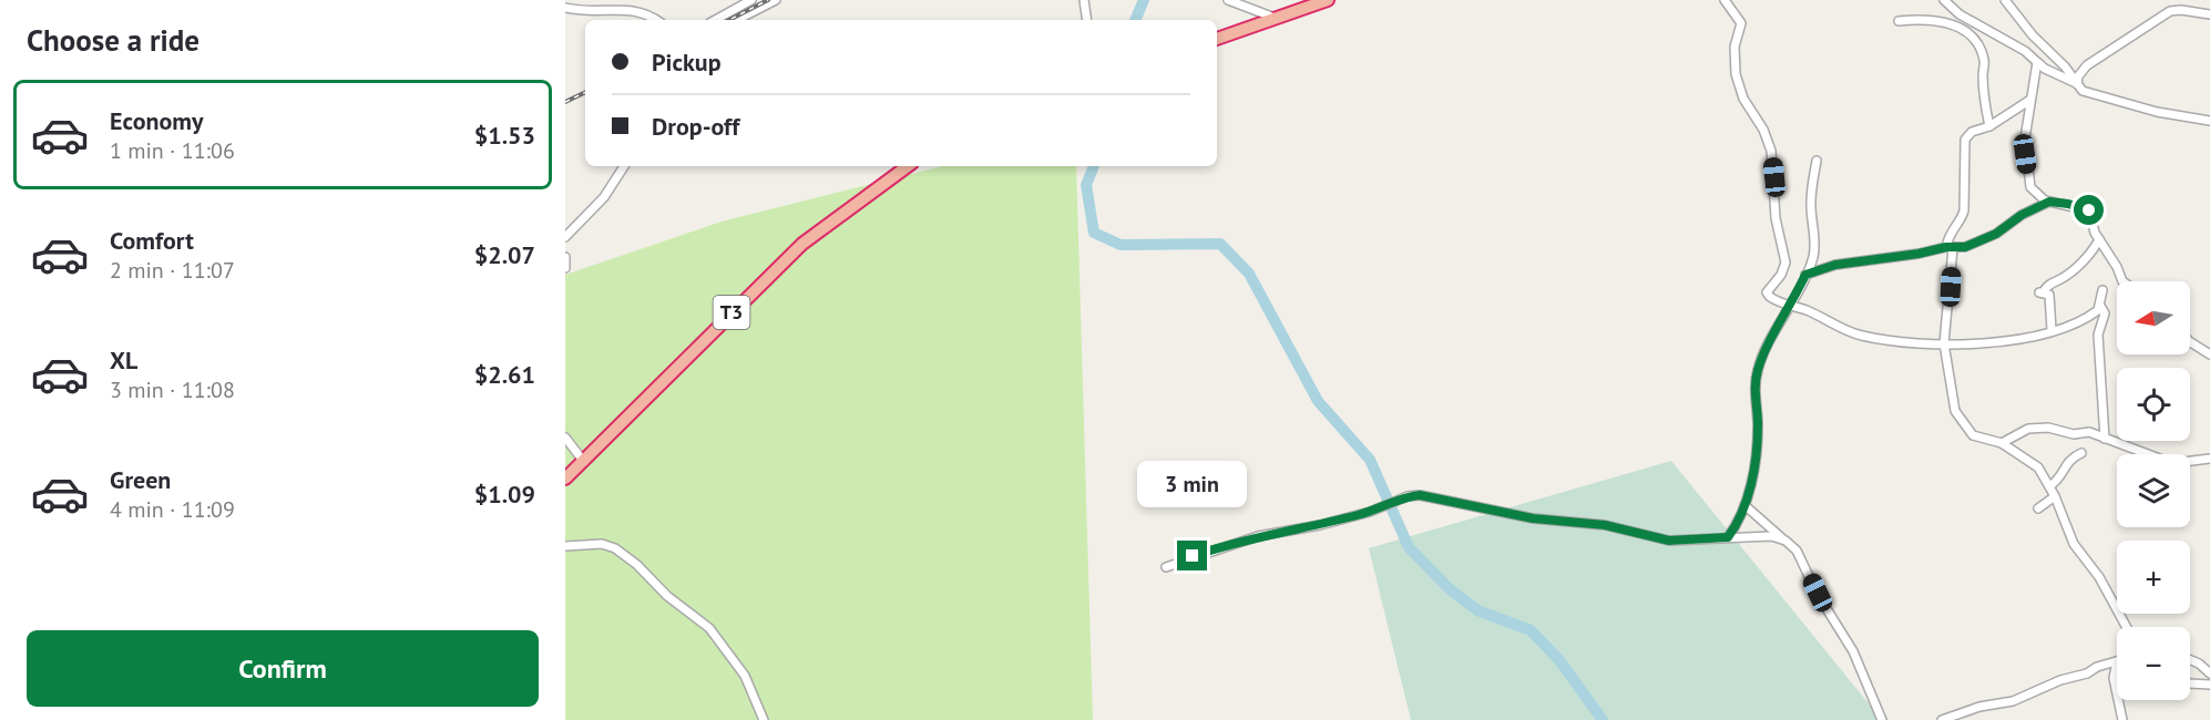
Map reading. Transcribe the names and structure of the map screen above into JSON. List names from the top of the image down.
{
  "streets": {
    "highway": ["T3"]
  },
  "north": "left",
  "page": {
    "heading": "Choose a ride",
    "banner": ["Pickup", "Drop-off"],
    "list": [
      {
        "name": "Economy",
        "note": "1 min · 11:06",
        "value": "$1.53"
      },
      {
        "name": "Comfort",
        "note": "2 min · 11:07",
        "value": "$2.07"
      },
      {
        "name": "XL",
        "note": "3 min · 11:08",
        "value": "$2.61"
      },
      {
        "name": "Green",
        "note": "4 min · 11:09",
        "value": "$1.09"
      }
    ],
    "map_buttons": ["+", "−"],
    "bubble": "3 min",
    "buttons": "Confirm"
  }
}
